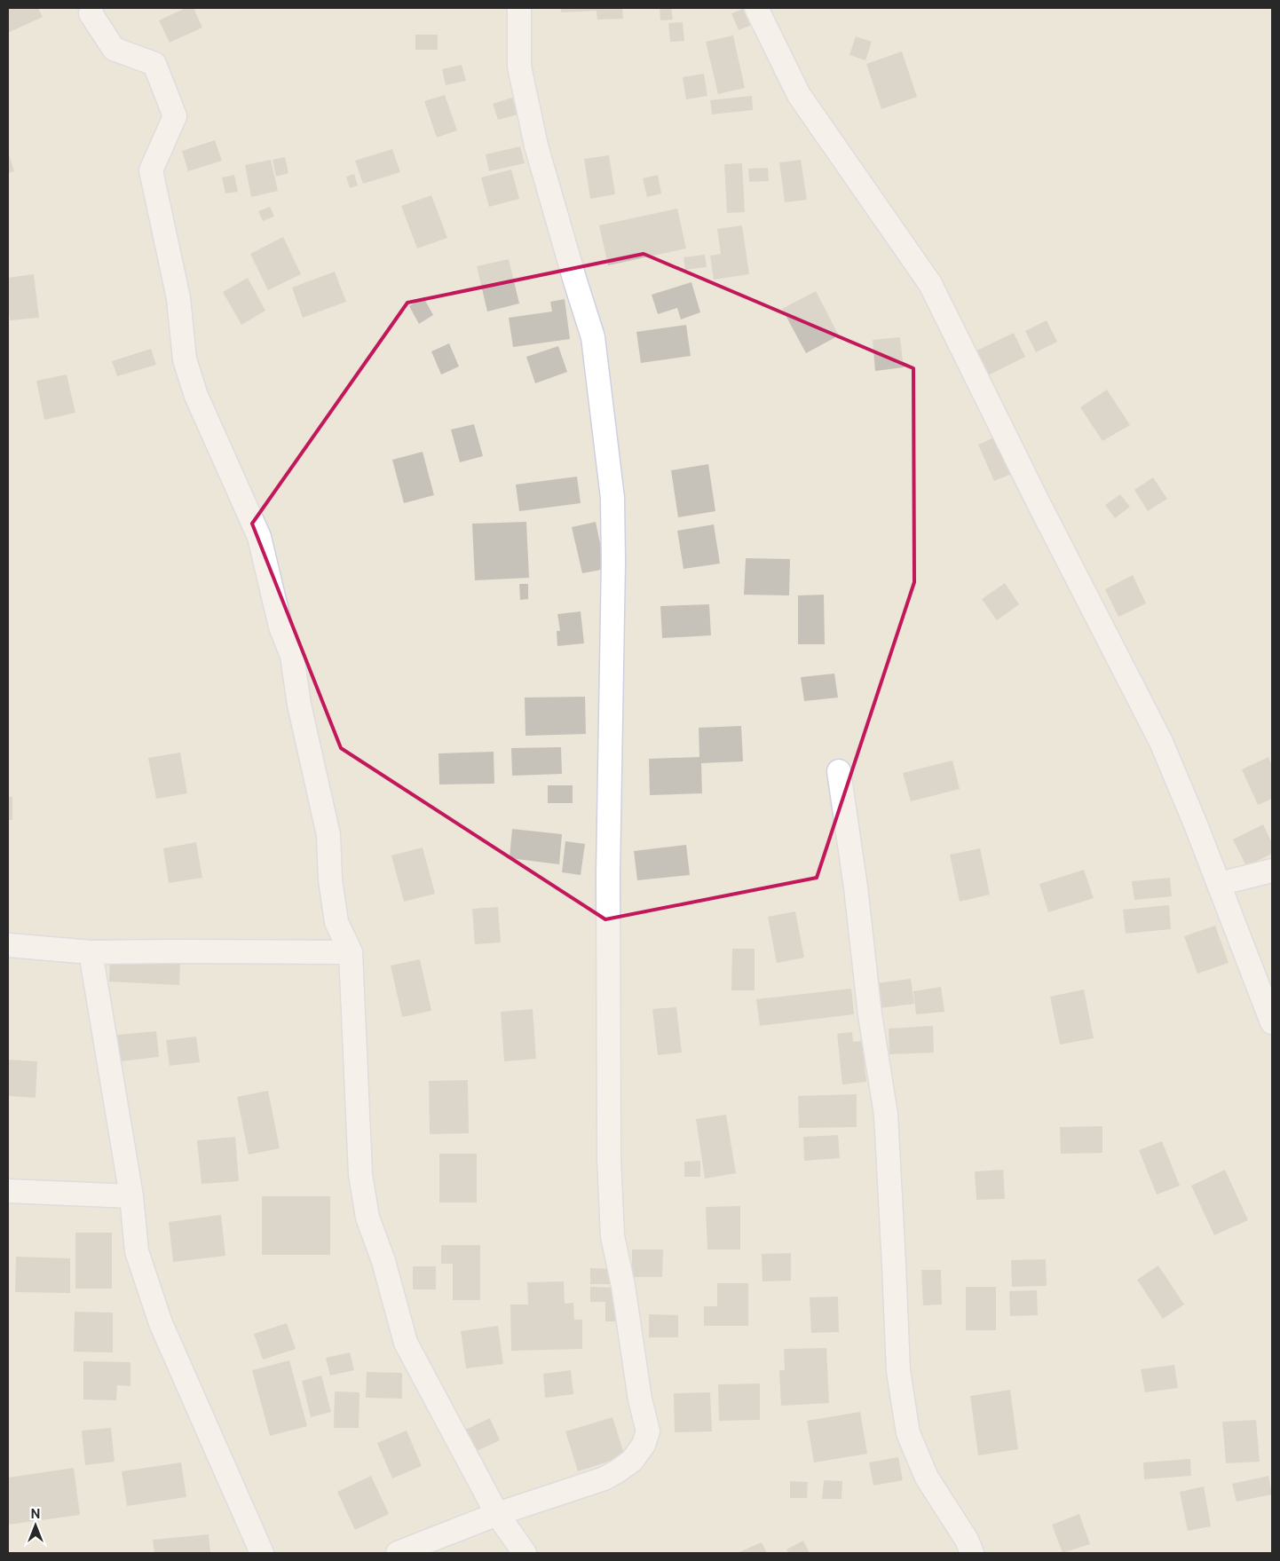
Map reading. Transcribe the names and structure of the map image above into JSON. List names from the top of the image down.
{
  "north": "top"
}
